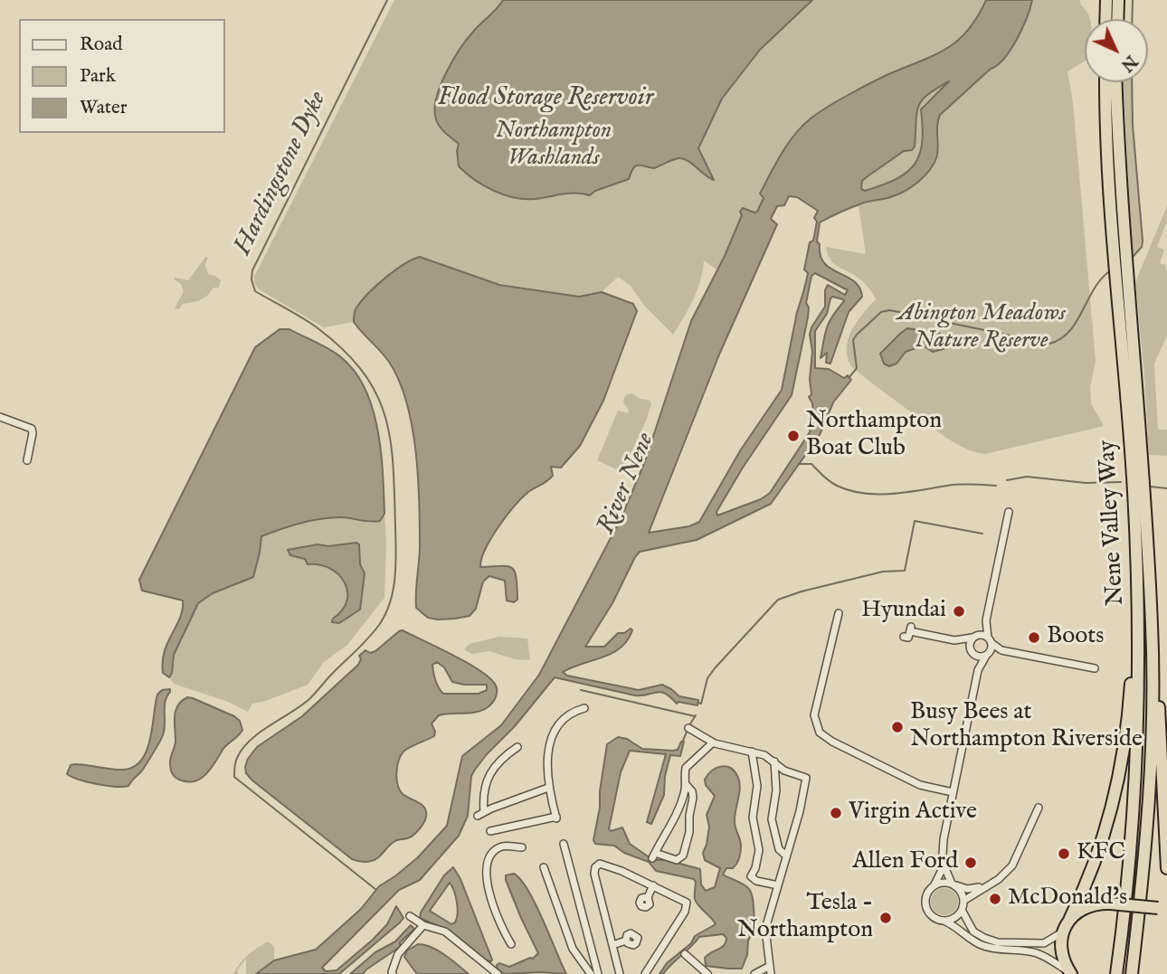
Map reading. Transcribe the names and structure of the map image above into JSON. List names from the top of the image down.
{
  "streets": {
    "highway": ["Nene Valley Way"]
  },
  "water": ["Flood Storage Reservoir", "Hardingstone Dyke", "River Nene"],
  "parks": ["Northampton Washlands", "Abington Meadows Nature Reserve"],
  "places": [
    "Northampton Boat Club",
    "Hyundai",
    "Boots",
    "Busy Bees at Northampton Riverside",
    "Virgin Active",
    "KFC",
    "Allen Ford",
    "McDonald's",
    "Tesla - Northampton"
  ],
  "legend": ["Road", "Park", "Water"],
  "north": "bottom right"
}
